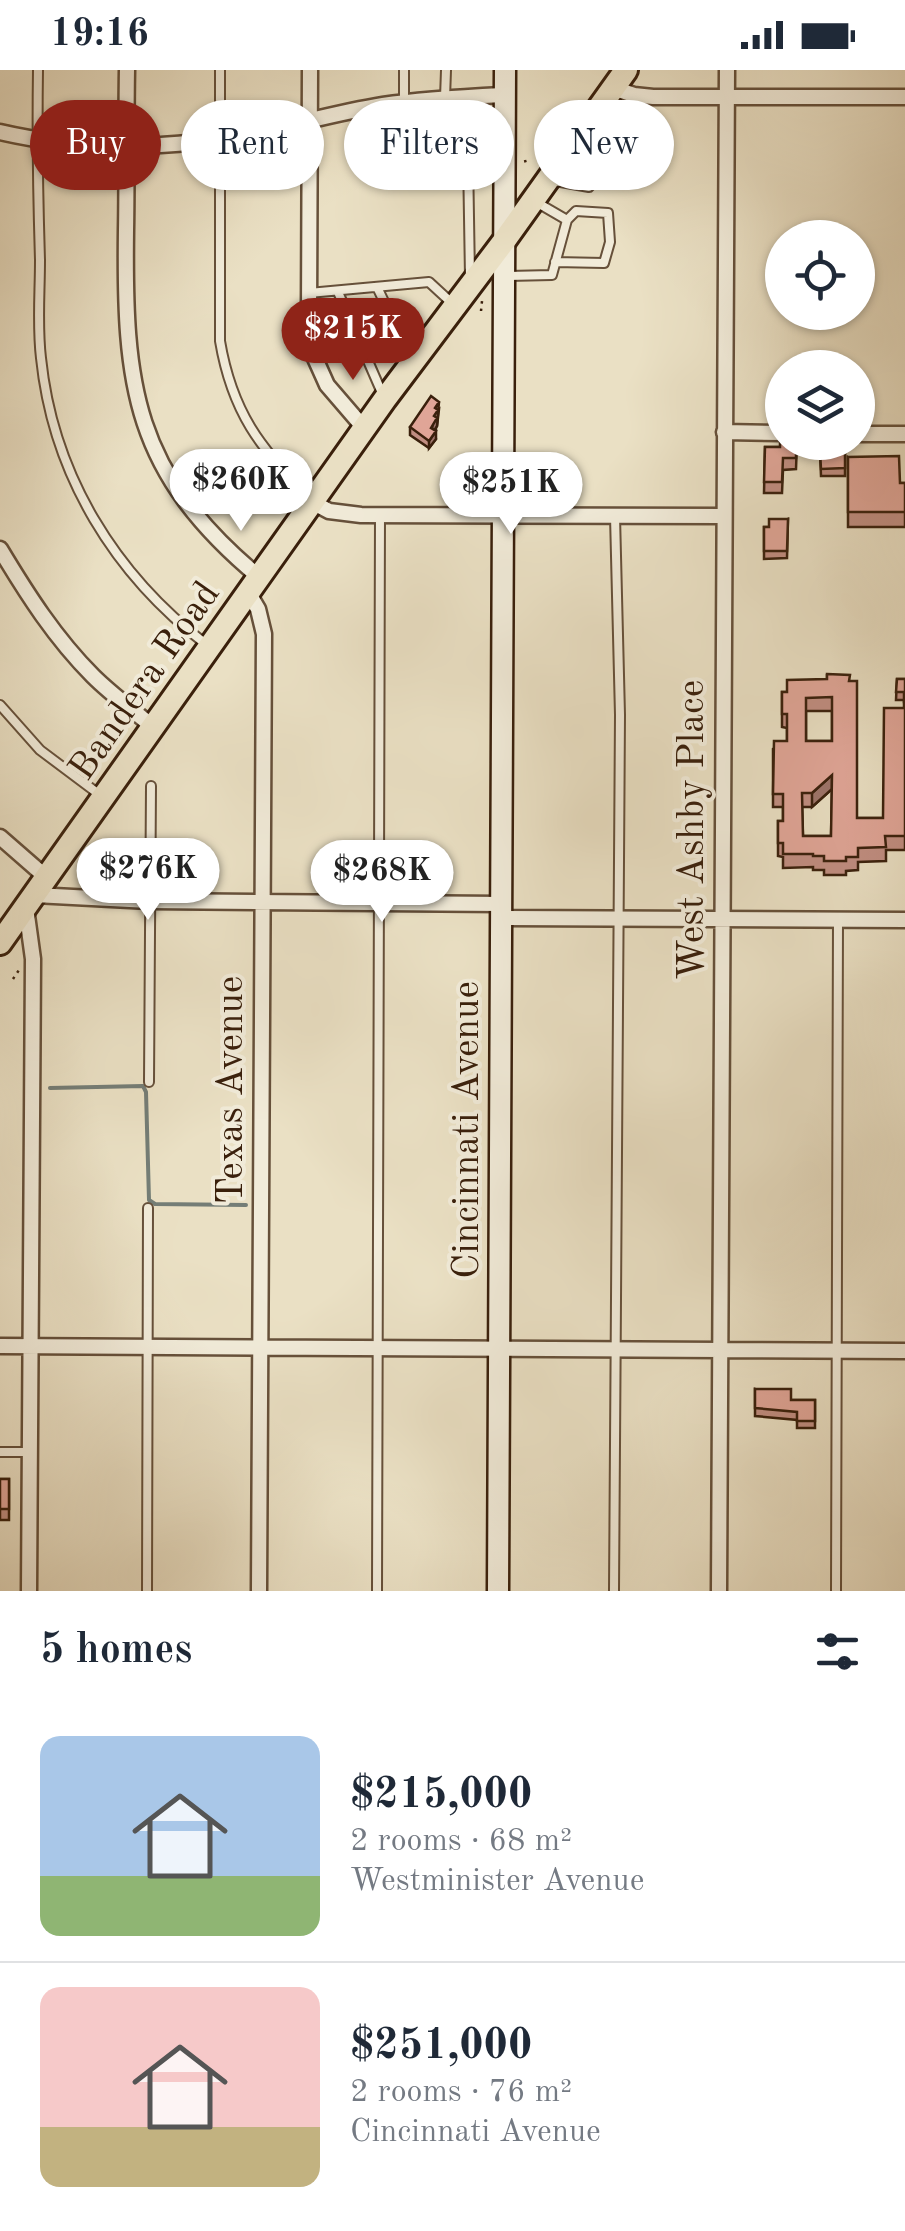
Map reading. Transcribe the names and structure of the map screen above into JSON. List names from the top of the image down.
{
  "streets": {
    "main road": ["Bandera Road"],
    "street": ["West Ashby Place", "Texas Avenue", "Cincinnati Avenue"]
  },
  "crossings": [
    ["Bandera Road", "Texas Avenue"],
    ["Bandera Road", "Cincinnati Avenue"]
  ],
  "page": {
    "status": "19:16",
    "chip": [
      "Buy",
      "Rent",
      "Filters",
      "New"
    ],
    "price": [
      "$215K",
      "$260K",
      "$251K",
      "$276K",
      "$268K"
    ],
    "heading": "5 homes",
    "list": [
      {
        "name": "$215,000",
        "note": "2 rooms · 68 m² · Westminister Avenue"
      },
      {
        "name": "$251,000",
        "note": "2 rooms · 76 m² · Cincinnati Avenue"
      }
    ]
  }
}
